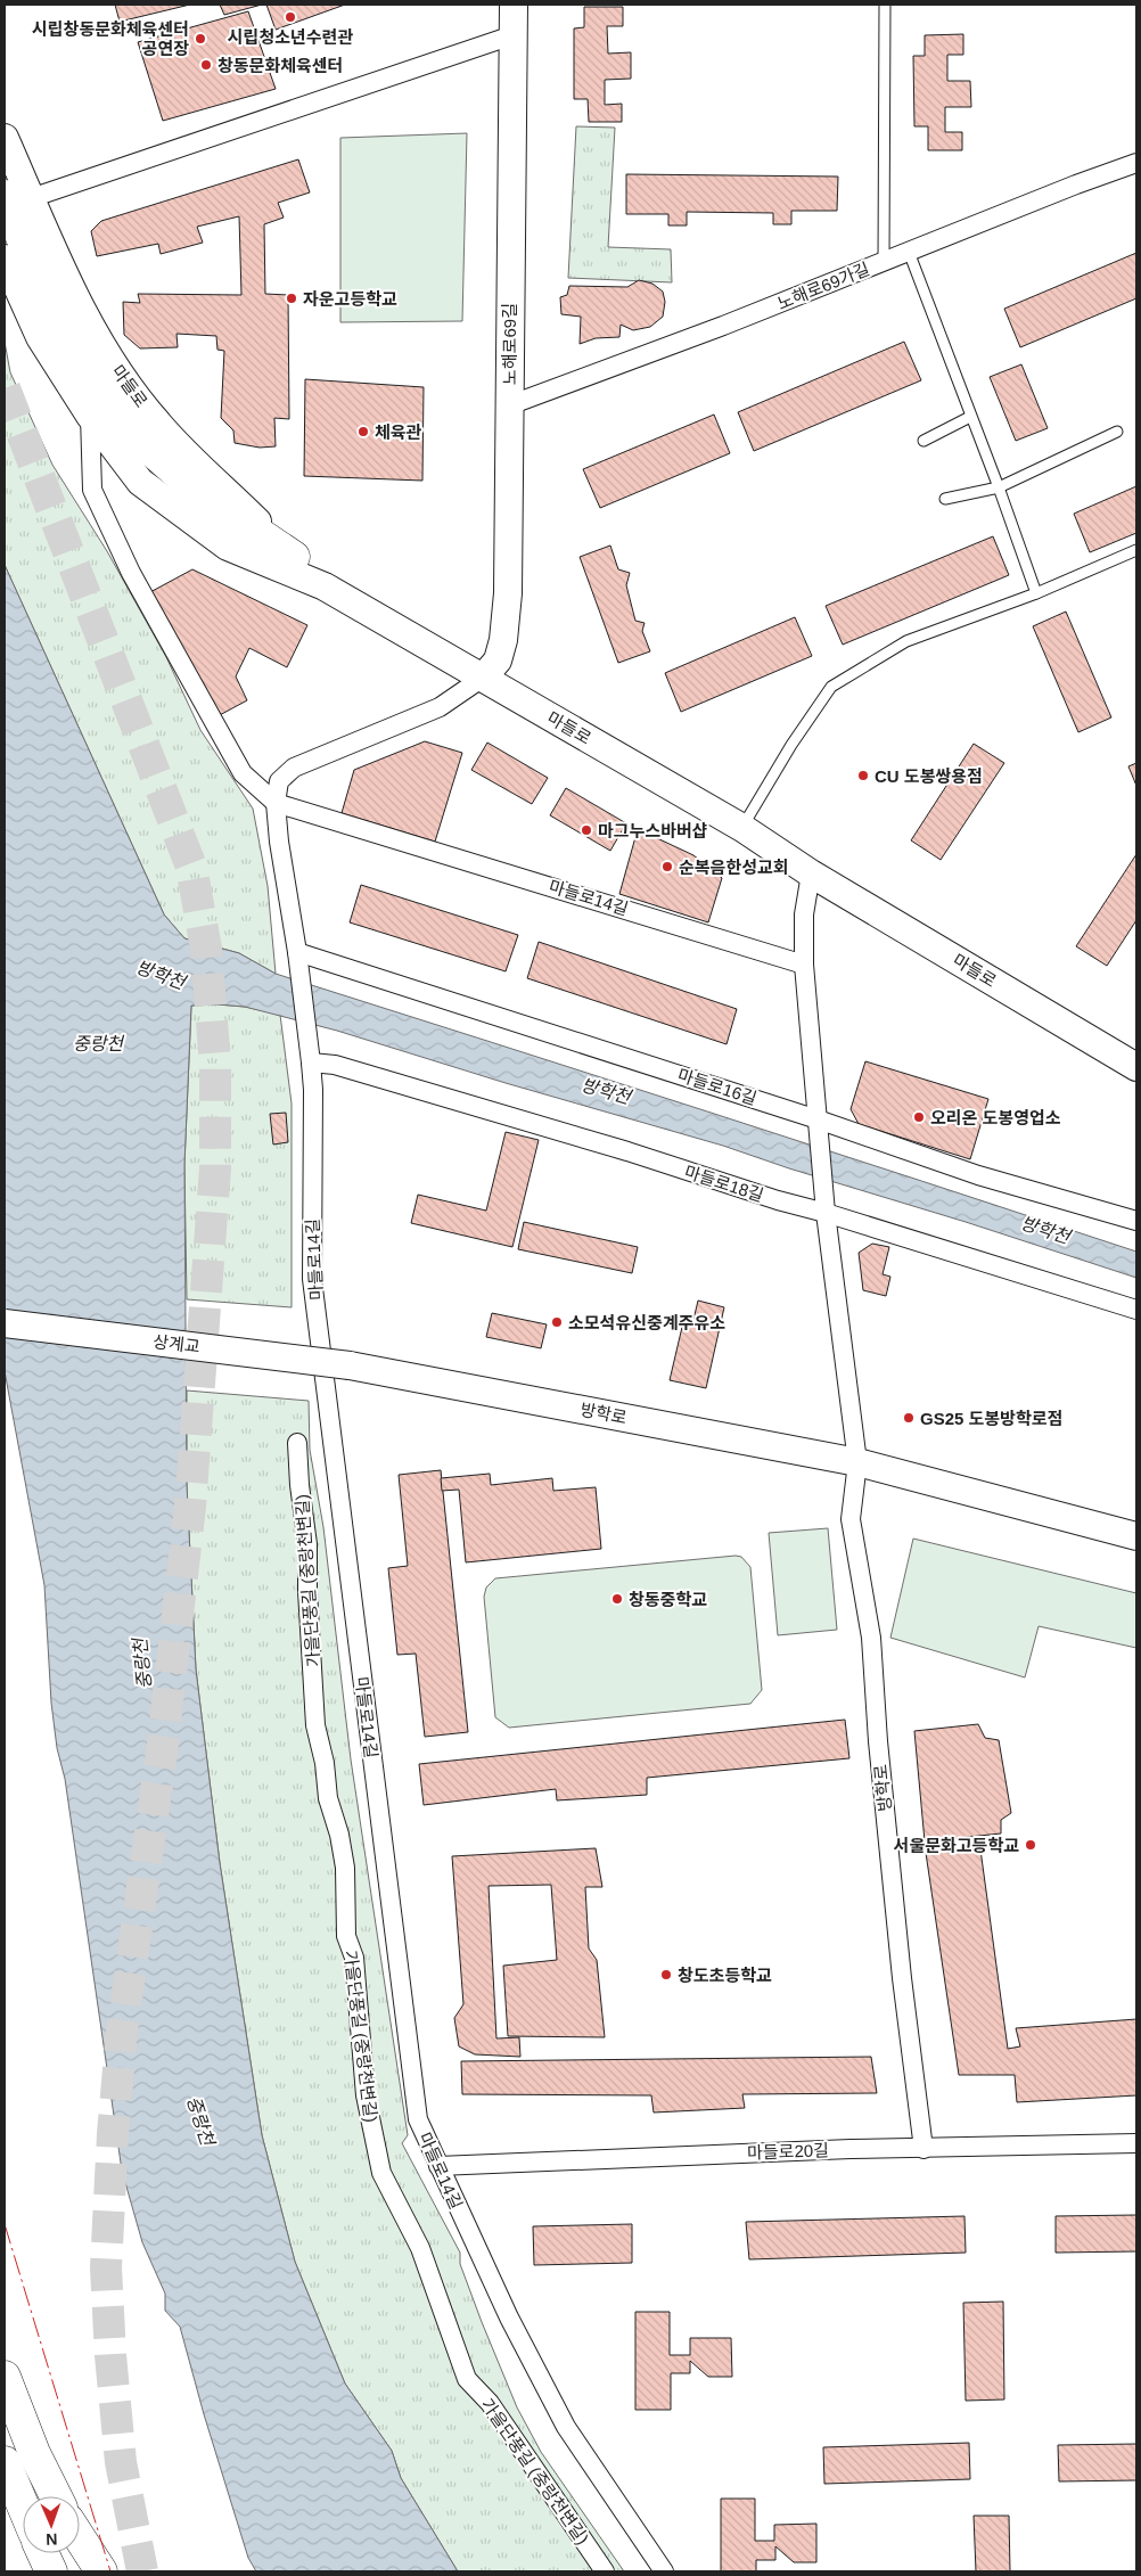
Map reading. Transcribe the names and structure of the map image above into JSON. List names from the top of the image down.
{
  "streets": {
    "main road": [
      "노해로69길",
      "마들로",
      "상계교",
      "방학로"
    ],
    "street": [
      "노해로69가길",
      "마들로14길",
      "마들로16길",
      "마들로18길",
      "가을단풍길 (중랑천변길)",
      "마들로20길"
    ]
  },
  "crossings": [
    ["노해로69가길", "노해로69길"],
    ["노해로69길", "마들로"],
    ["노해로69길", "마들로14길"],
    ["마들로", "마들로14길"],
    ["마들로14길", "마들로16길"],
    ["마들로14길", "마들로18길"],
    ["마들로14길", "마들로20길"],
    ["마들로16길", "방학로"],
    ["마들로18길", "방학로"],
    ["상계교", "방학로"],
    ["방학로", "마들로20길"]
  ],
  "water": ["방학천", "중랑천"],
  "places": [
    "시립청소년수련관",
    "시립창동문화체육센터 공연장",
    "창동문화체육센터",
    "자운고등학교",
    "체육관",
    "CU 도봉쌍용점",
    "마그누스바버샵",
    "순복음한성교회",
    "오리온 도봉영업소",
    "소모석유신중계주유소",
    "GS25 도봉방학로점",
    "창동중학교",
    "서울문화고등학교",
    "창도초등학교"
  ],
  "north": "bottom"
}
